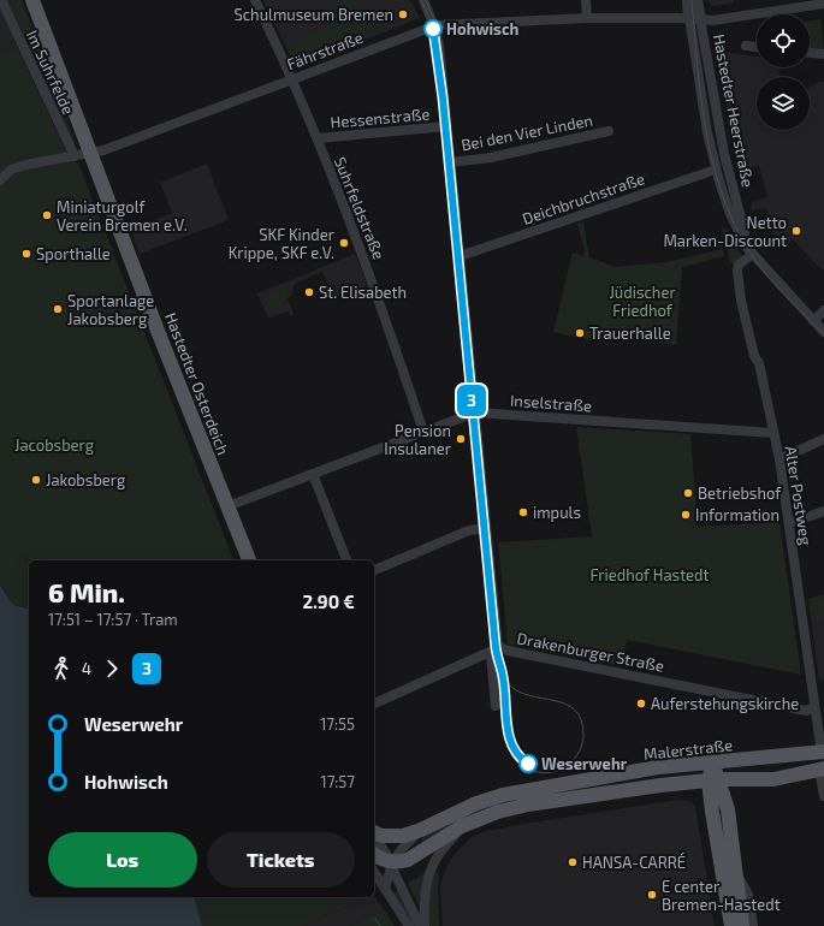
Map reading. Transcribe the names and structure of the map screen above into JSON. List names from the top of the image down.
{
  "streets": {
    "main road": ["Hastedter Osterdeich", "Malerstraße"],
    "street": [
      "Fährstraße",
      "Im Suhrfelde",
      "Hastedter Heerstraße",
      "Hessenstraße",
      "Bei den Vier Linden",
      "Deichbruchstraße",
      "Suhrfeldstraße",
      "Inselstraße",
      "Alter Postweg",
      "Drakenburger Straße"
    ]
  },
  "crossings": [
    ["Fährstraße", "Im Suhrfelde"],
    ["Fährstraße", "Hastedter Heerstraße"],
    ["Fährstraße", "Suhrfeldstraße"],
    ["Fährstraße", "Hastedter Osterdeich"],
    ["Hastedter Heerstraße", "Deichbruchstraße"],
    ["Hastedter Heerstraße", "Alter Postweg"],
    ["Hessenstraße", "Suhrfeldstraße"],
    ["Suhrfeldstraße", "Inselstraße"],
    ["Hastedter Osterdeich", "Inselstraße"],
    ["Inselstraße", "Alter Postweg"],
    ["Alter Postweg", "Drakenburger Straße"],
    ["Alter Postweg", "Malerstraße"]
  ],
  "parks": ["Jüdischer Friedhof", "Jacobsberg", "Friedhof Hastedt"],
  "places": [
    "Schulmuseum Bremen",
    "Hohwisch",
    "Miniaturgolf Verein Bremen e.V.",
    "Netto Marken-Discount",
    "SKF Kinder Krippe, SKF e.V.",
    "Sporthalle",
    "St. Elisabeth",
    "Sportanlage Jakobsberg",
    "Trauerhalle",
    "Pension Insulaner",
    "Jakobsberg",
    "Betriebshof",
    "impuls",
    "Information",
    "Auferstehungskirche",
    "Weserwehr",
    "HANSA-CARRÉ",
    "E center Bremen-Hastedt"
  ],
  "lines": ["tram line 3"],
  "page": {
    "on_map": "3",
    "heading": ["6 Min.", "17:51 – 17:57 · Tram", "2.90 €"],
    "legs": ["4", "3"],
    "list": [
      {
        "name": "Weserwehr",
        "value": "17:55"
      },
      {
        "name": "Hohwisch",
        "value": "17:57"
      }
    ],
    "buttons": ["Los", "Tickets"]
  }
}
